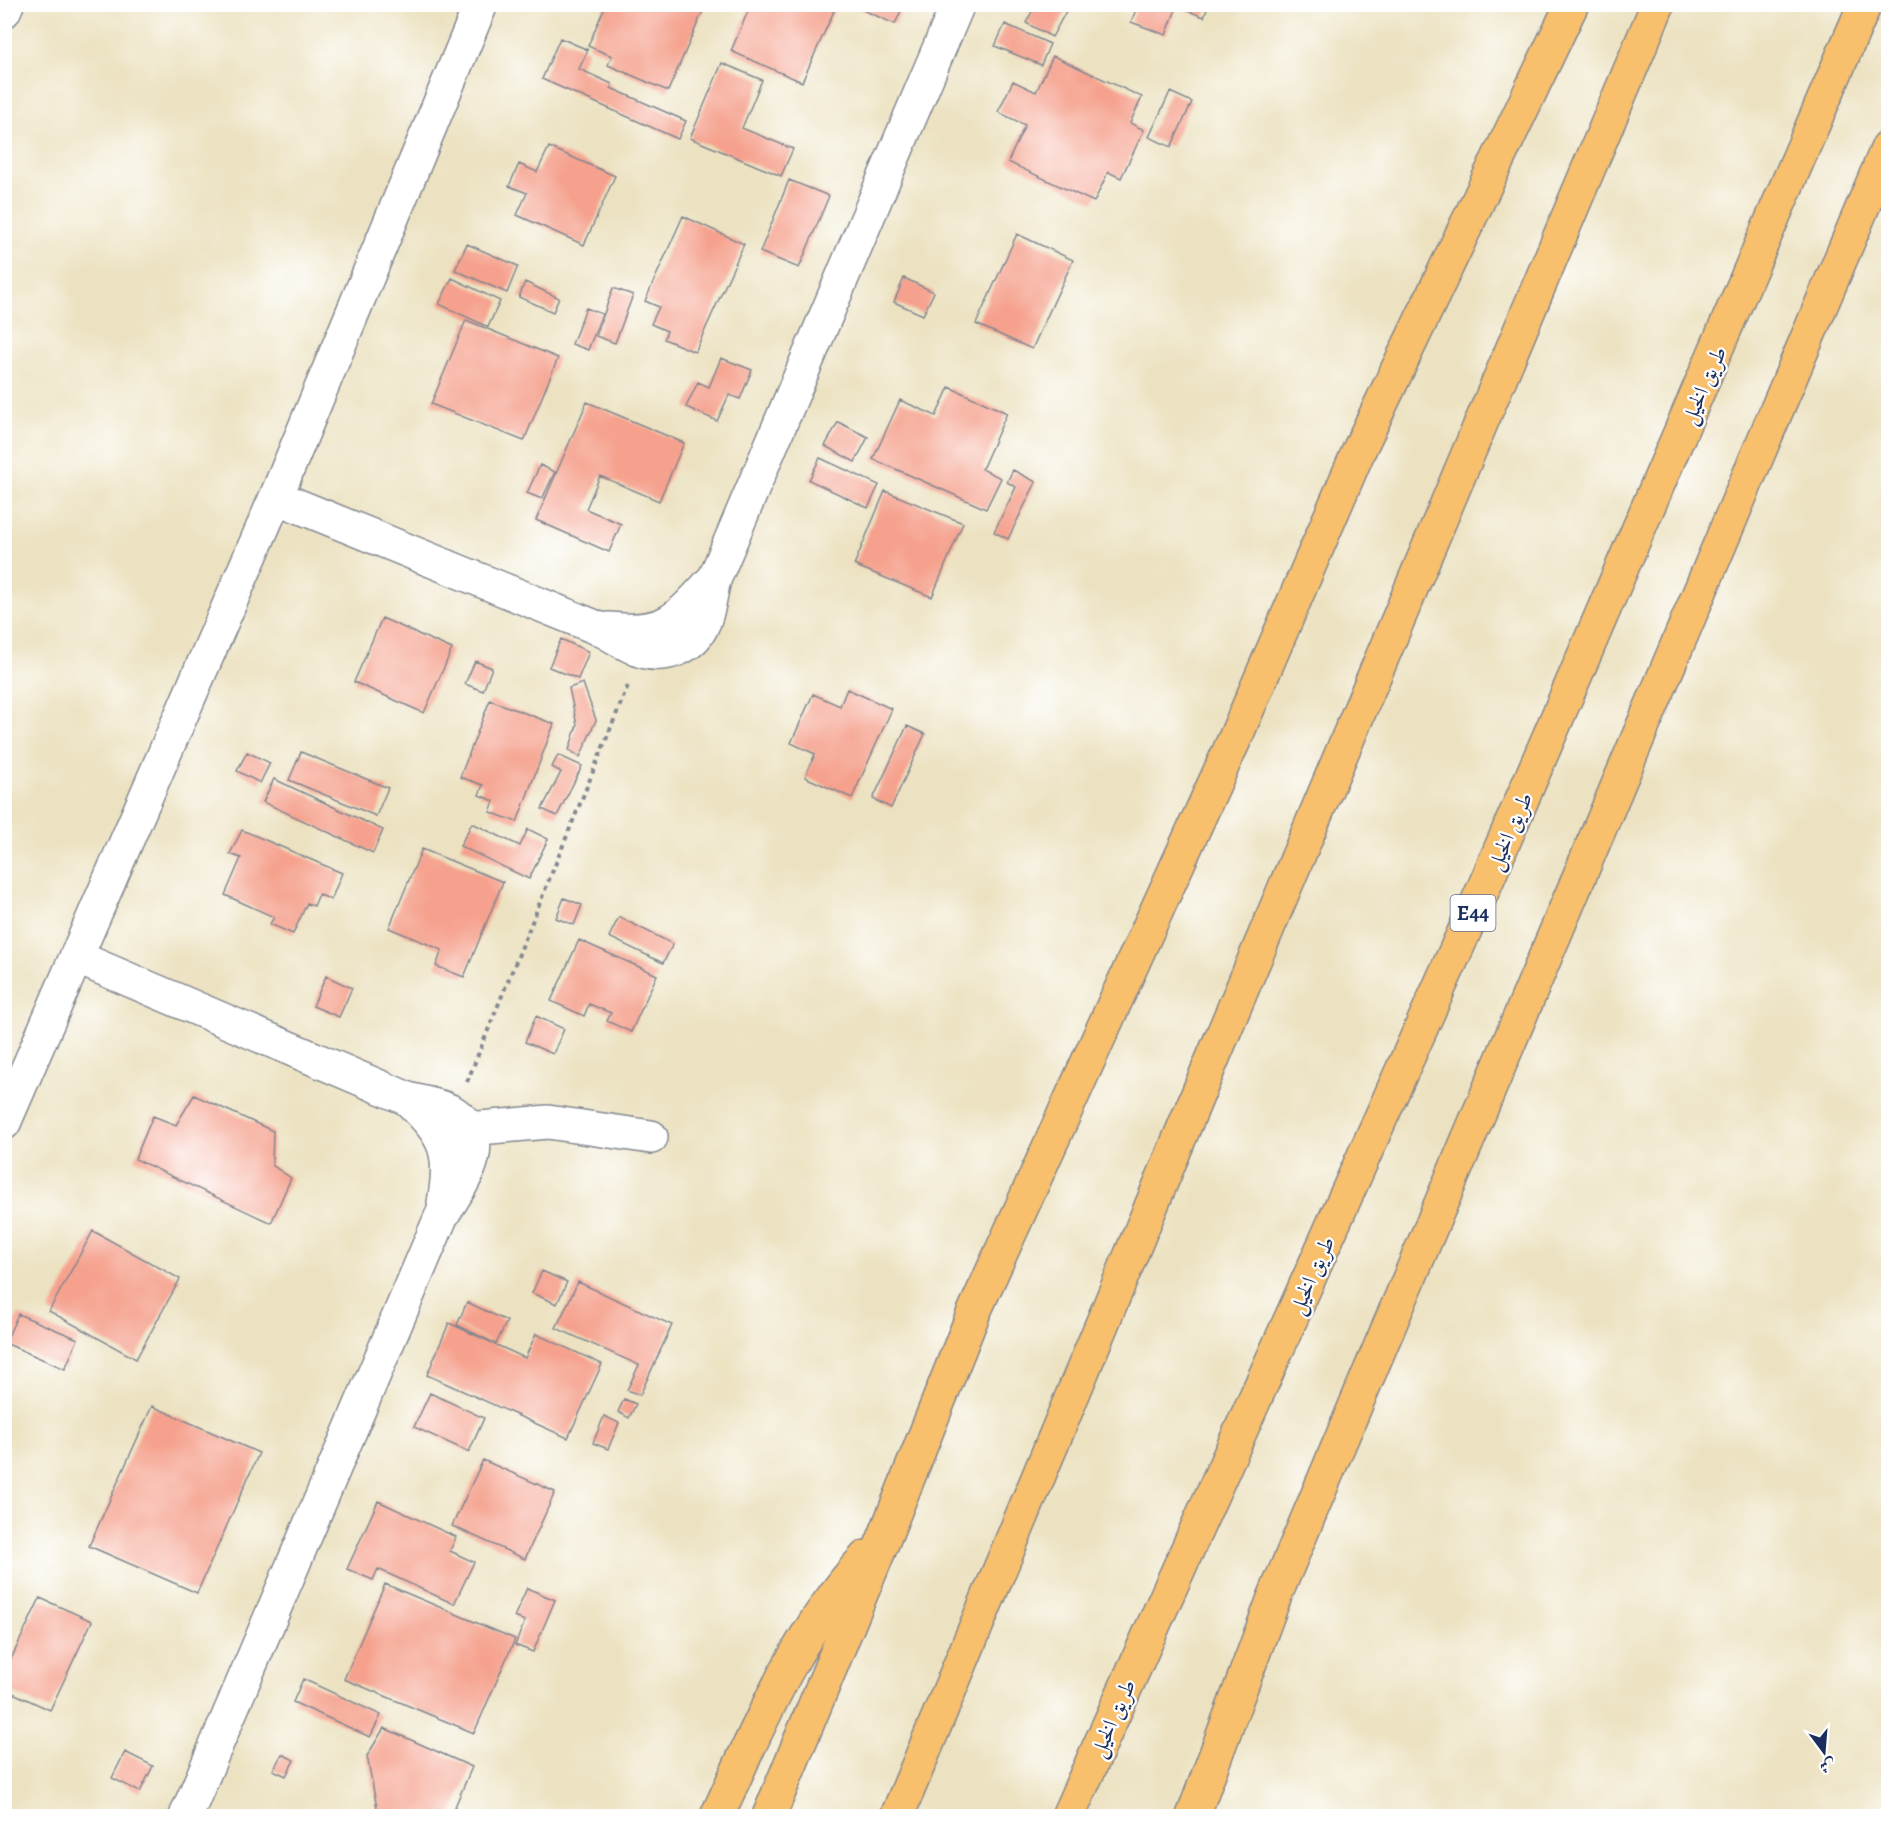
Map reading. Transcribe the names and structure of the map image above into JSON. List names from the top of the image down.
{
  "streets": {
    "highway": ["طريق الخيل", "E44"]
  },
  "north": "bottom"
}
